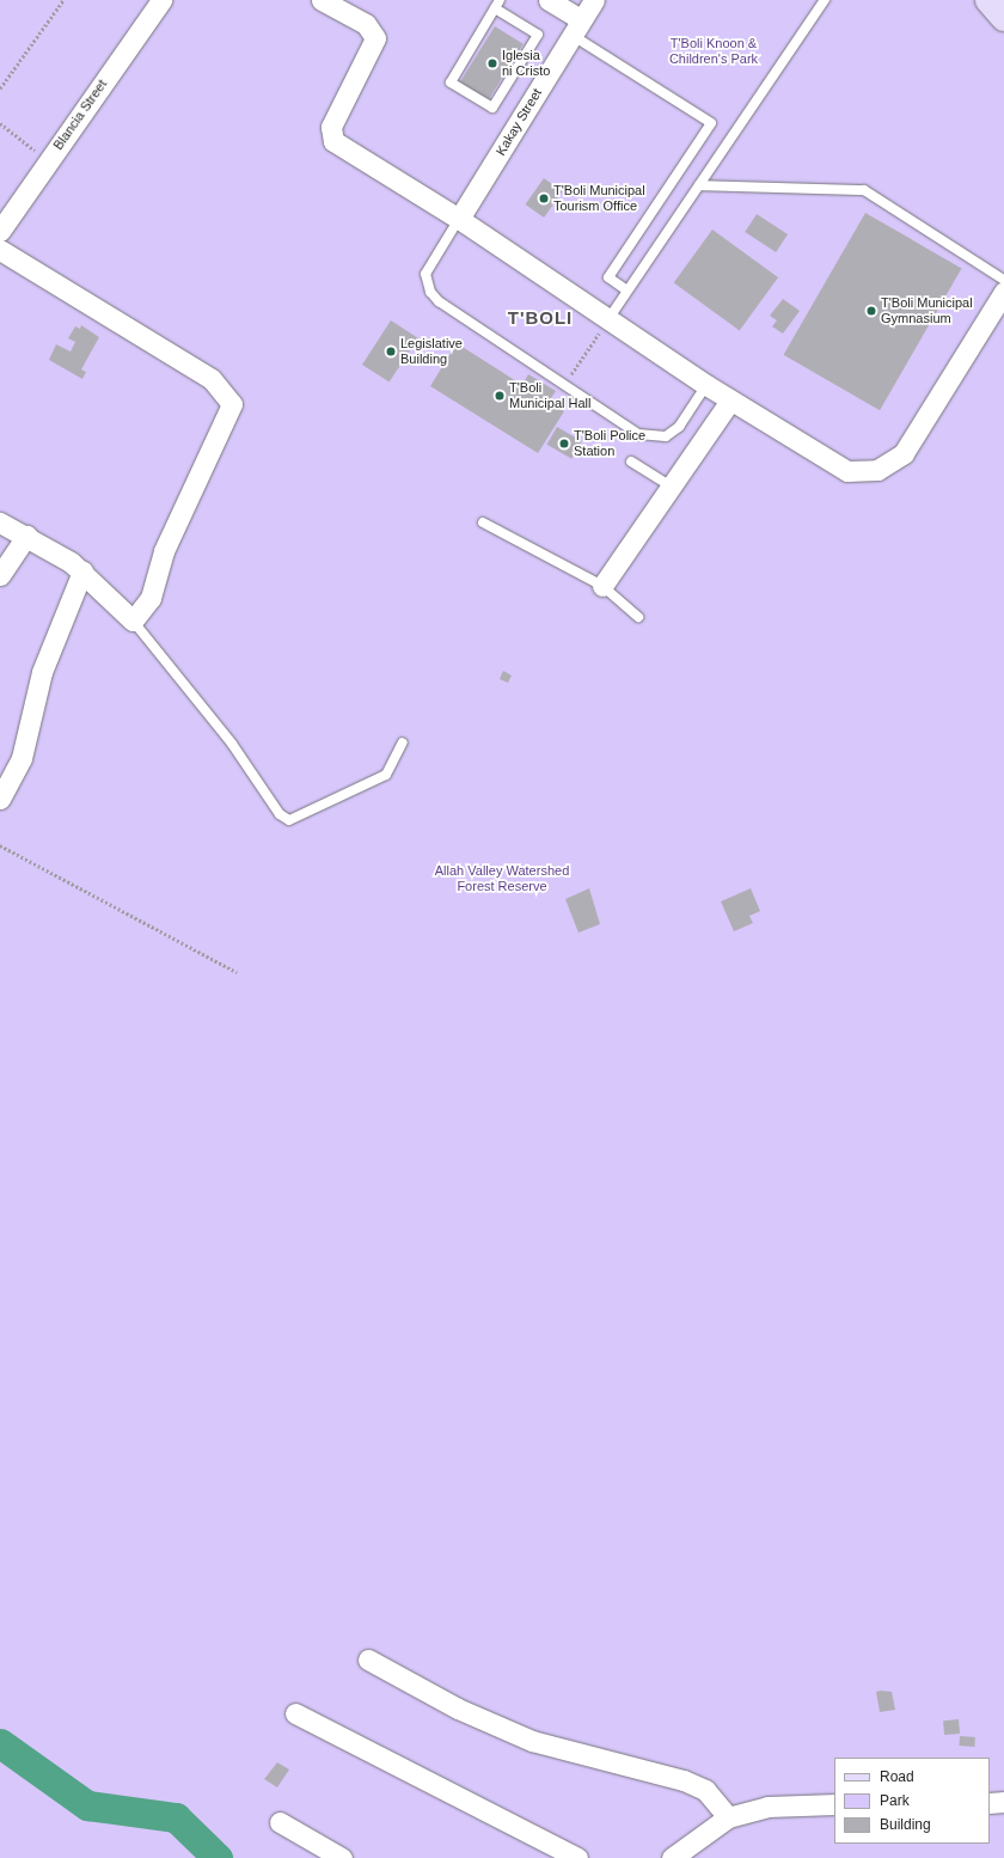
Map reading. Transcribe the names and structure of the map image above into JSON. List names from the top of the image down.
{
  "streets": {
    "street": ["Blancia Street", "Kakay Street"]
  },
  "districts": ["T'BOLI"],
  "parks": ["T'Boli Knoon & Children's Park", "Allah Valley Watershed Forest Reserve"],
  "places": [
    "Iglesia ni Cristo",
    "T'Boli Municipal Tourism Office",
    "T'Boli Municipal Gymnasium",
    "Legislative Building",
    "T'Boli Municipal Hall",
    "T'Boli Police Station"
  ],
  "legend": ["Road", "Park", "Building"]
}
